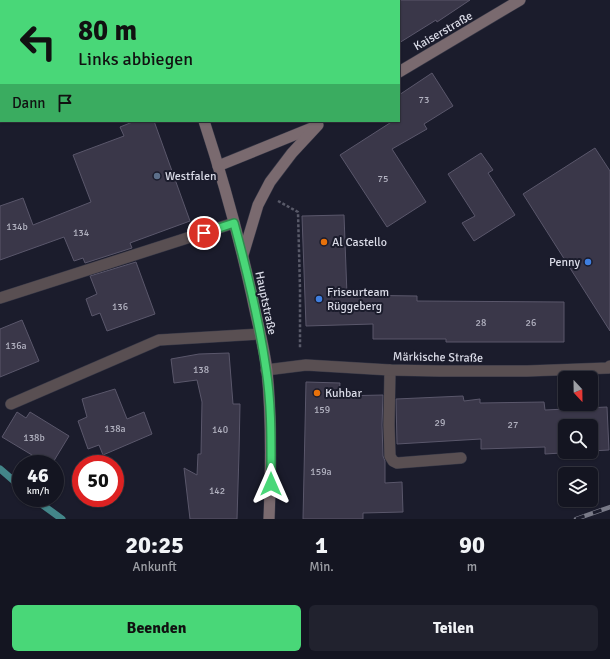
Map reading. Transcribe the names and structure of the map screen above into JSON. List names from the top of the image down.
{
  "streets": {
    "main road": ["Kaiserstraße", "Hauptstraße"],
    "street": ["Märkische Straße"]
  },
  "crossings": [
    ["Hauptstraße", "Märkische Straße"]
  ],
  "places": [
    "Westfalen",
    "Al Castello",
    "Penny",
    "Friseurteam Rüggeberg",
    "Kuhbar"
  ],
  "house_numbers": [
    "73",
    "75",
    "134b",
    "134",
    "136",
    "28",
    "26",
    "136a",
    "138",
    "159",
    "29",
    "27",
    "138a",
    "140",
    "138b",
    "159a",
    "142"
  ],
  "north": "bottom",
  "page": {
    "turn": ["80 m", "Links abbiegen"],
    "then": "Dann",
    "speed": "46 km/h",
    "limit": "50",
    "eta": [
      "20:25",
      "Ankunft",
      "1",
      "Min.",
      "90",
      "m"
    ],
    "buttons": ["Beenden", "Teilen"]
  }
}
